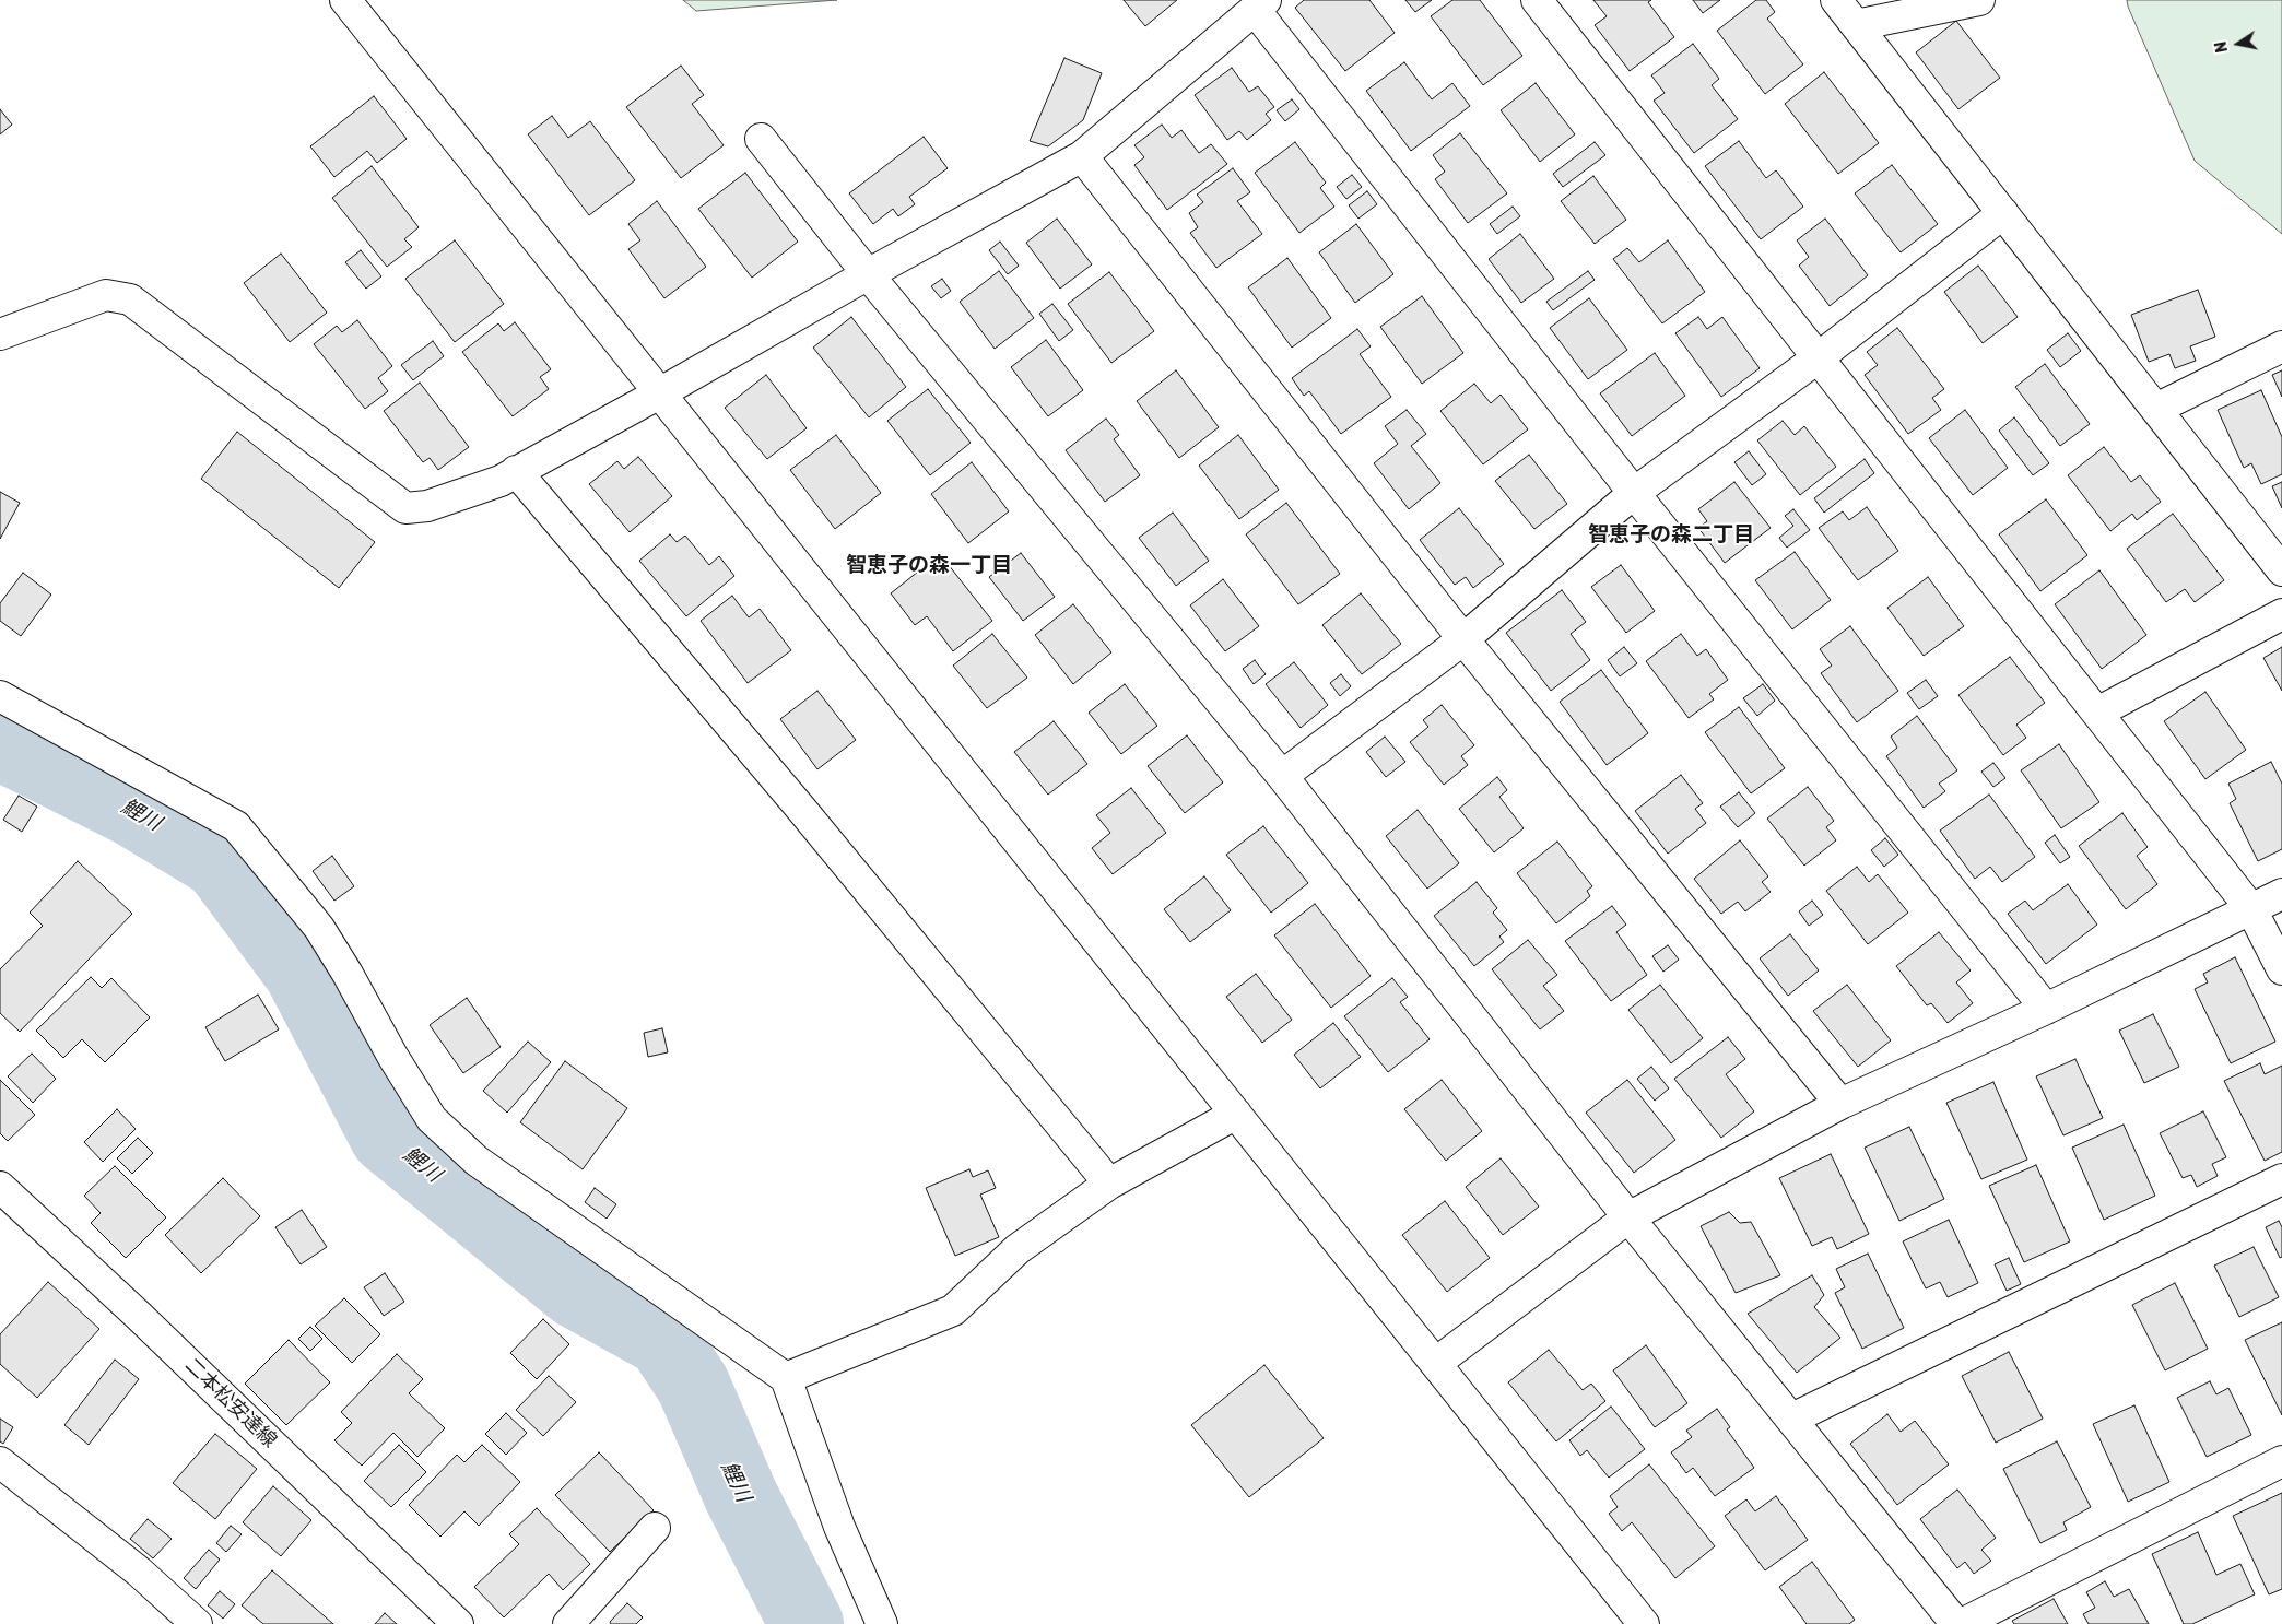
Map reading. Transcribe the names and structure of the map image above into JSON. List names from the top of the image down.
{
  "streets": {
    "street": ["二本松安達線"]
  },
  "districts": ["智恵子の森二丁目", "智恵子の森一丁目"],
  "water": ["鯉川"],
  "north": "left"
}
